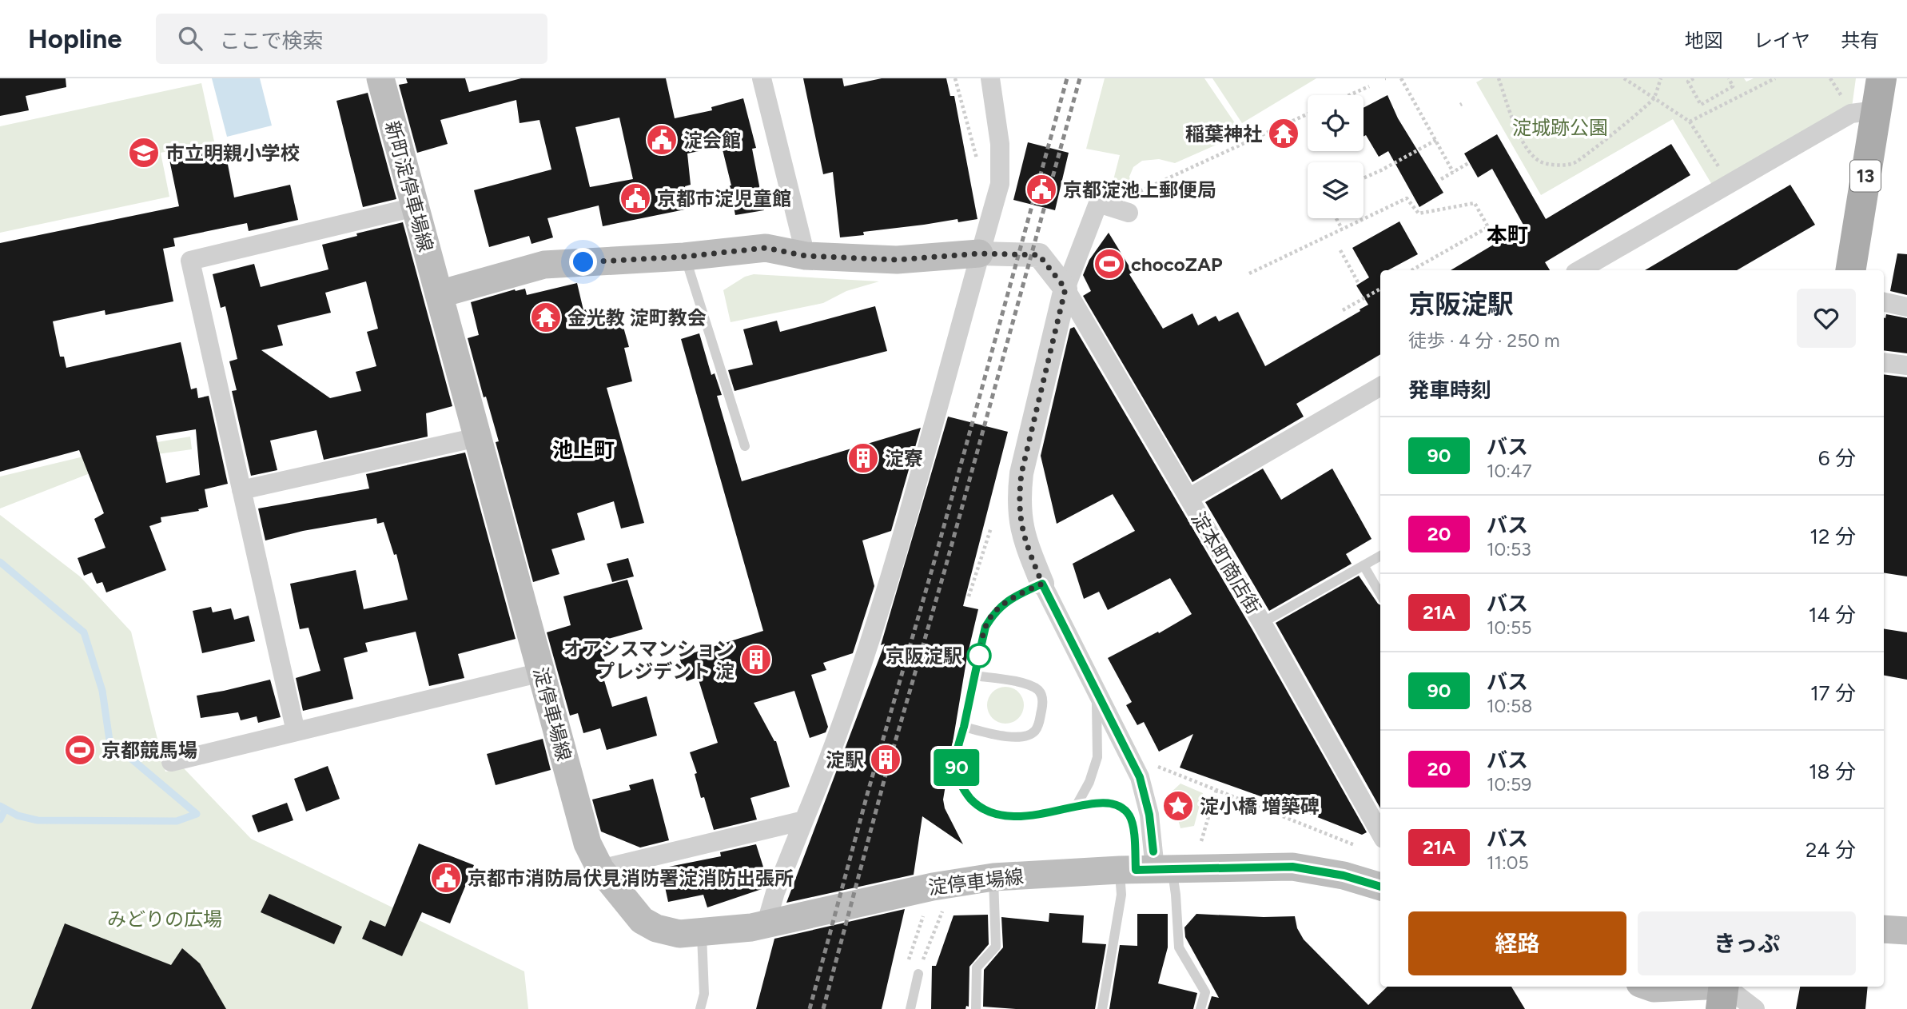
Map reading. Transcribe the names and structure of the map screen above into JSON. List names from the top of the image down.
{
  "streets": {
    "main road": ["13", "新町淀停車場線", "淀停車場線"],
    "street": ["淀本町商店街"]
  },
  "crossings": [
    ["新町淀停車場線", "淀停車場線"]
  ],
  "districts": ["本町", "池上町"],
  "parks": ["淀城跡公園", "みどりの広場"],
  "places": {
    "temple": ["稲葉神社", "金光教 淀町教会"],
    "public building": [
      "淀会館",
      "京都淀池上郵便局",
      "京都市淀児童館",
      "京都市消防局伏見消防署淀消防出張所"
    ],
    "school or university": ["市立明親小学校"],
    "sports": ["chocoZAP", "京都競馬場"],
    "building": ["淀寮", "オアシスマンション プレジデント 淀", "淀駅"],
    "other": ["京阪淀駅"],
    "place": ["淀小橋 増築碑"]
  },
  "lines": ["bus line 90"],
  "page": {
    "header": "Hopline",
    "search": "ここで検索",
    "nav": ["地図", "レイヤ", "共有"],
    "on_map": "90",
    "heading": [
      ["京阪淀駅", "徒歩 · 4 分 · 250 m"],
      "発車時刻"
    ],
    "list": [
      {
        "mark": "90",
        "name": "バス",
        "note": "10:47",
        "value": "6 分"
      },
      {
        "mark": "20",
        "name": "バス",
        "note": "10:53",
        "value": "12 分"
      },
      {
        "mark": "21A",
        "name": "バス",
        "note": "10:55",
        "value": "14 分"
      },
      {
        "mark": "90",
        "name": "バス",
        "note": "10:58",
        "value": "17 分"
      },
      {
        "mark": "20",
        "name": "バス",
        "note": "10:59",
        "value": "18 分"
      },
      {
        "mark": "21A",
        "name": "バス",
        "note": "11:05",
        "value": "24 分"
      }
    ],
    "buttons": ["経路", "きっぷ"]
  }
}
